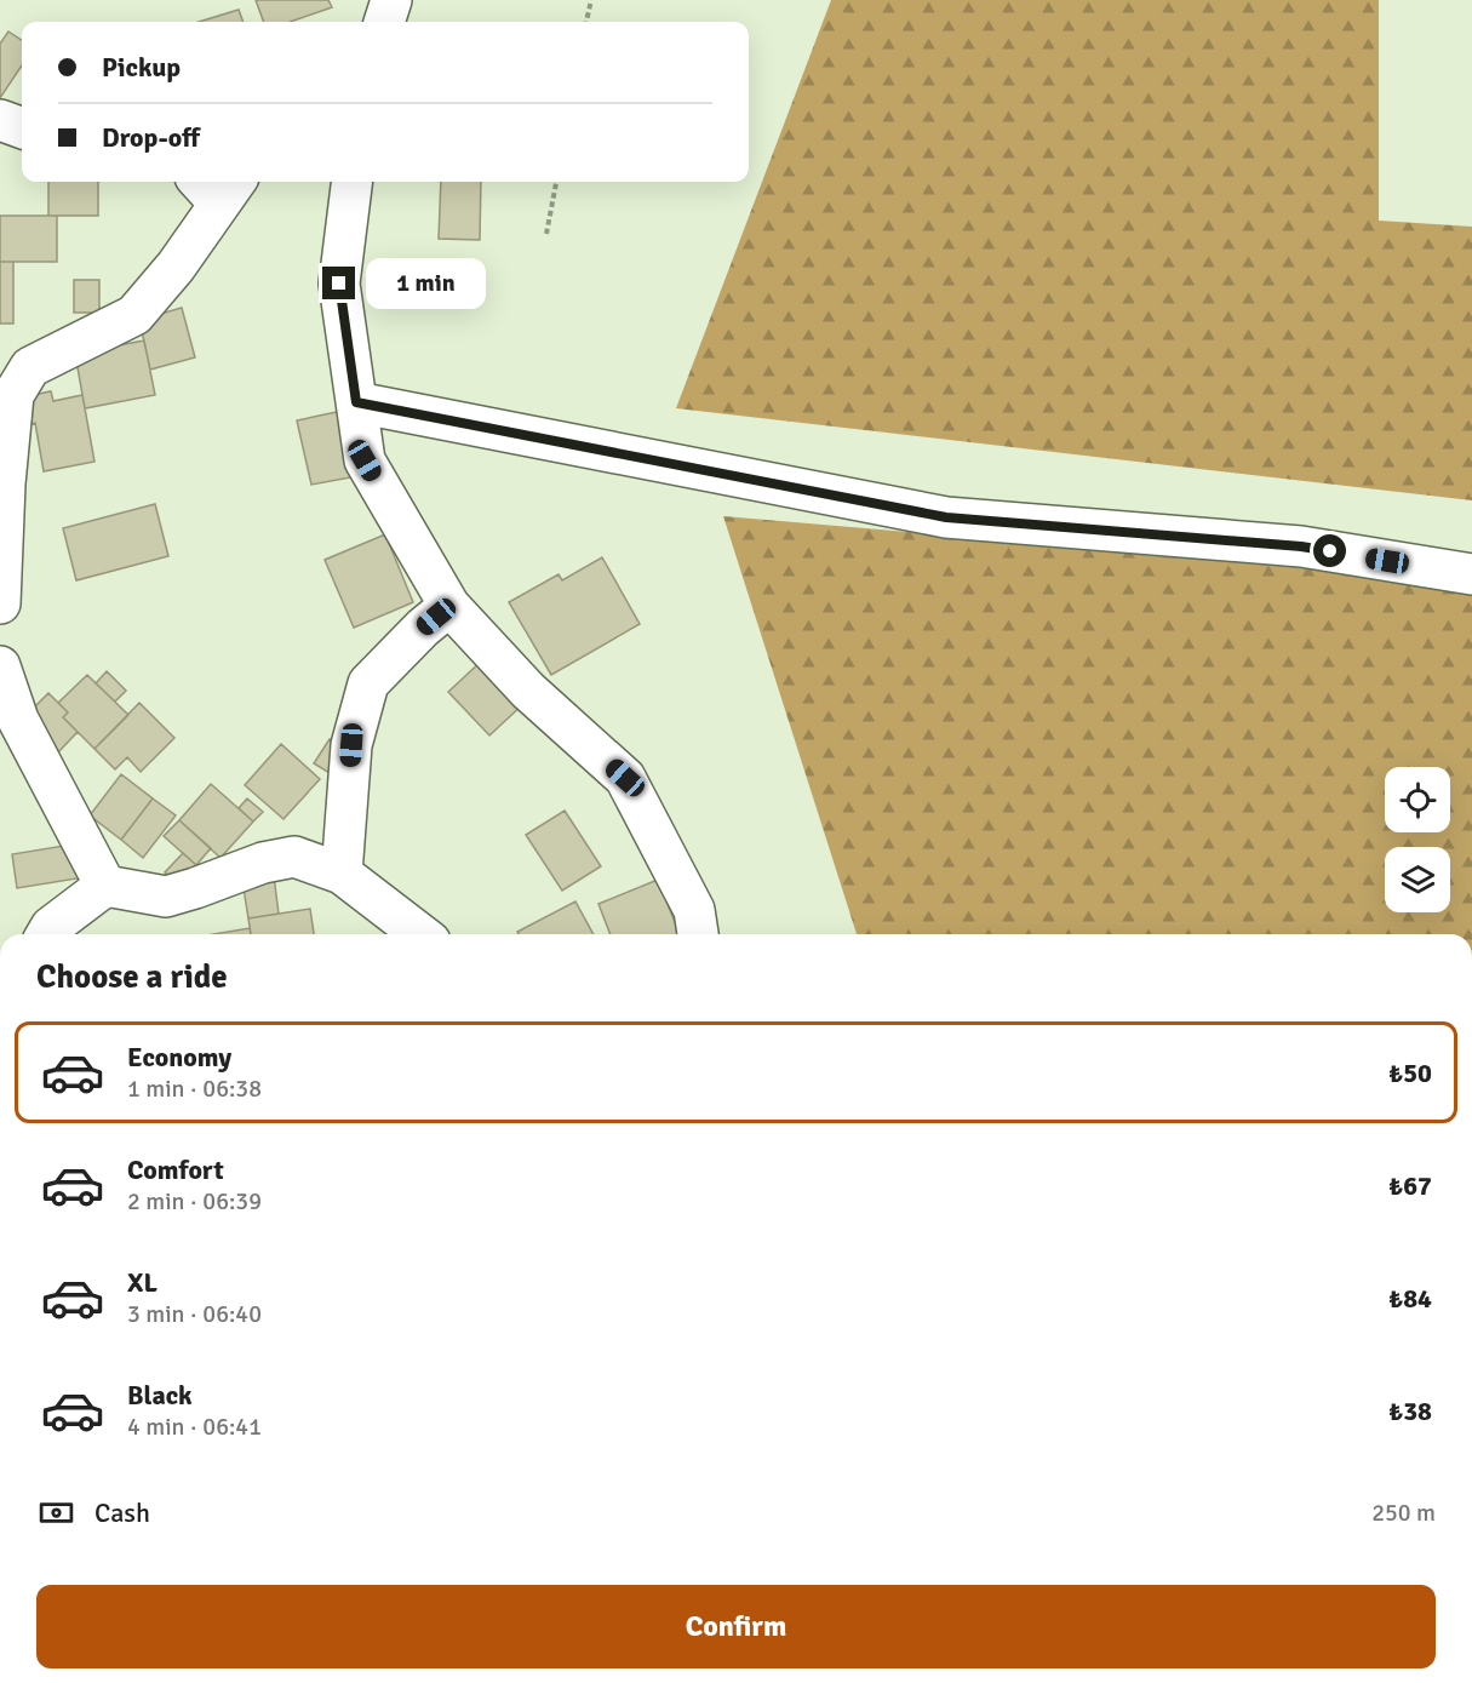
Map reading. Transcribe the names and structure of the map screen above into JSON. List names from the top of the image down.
{
  "page": {
    "banner": ["Pickup", "Drop-off"],
    "bubble": "1 min",
    "heading": "Choose a ride",
    "list": [
      {
        "name": "Economy",
        "note": "1 min · 06:38",
        "value": "₺50"
      },
      {
        "name": "Comfort",
        "note": "2 min · 06:39",
        "value": "₺67"
      },
      {
        "name": "XL",
        "note": "3 min · 06:40",
        "value": "₺84"
      },
      {
        "name": "Black",
        "note": "4 min · 06:41",
        "value": "₺38"
      }
    ],
    "pay": ["Cash", "250 m"],
    "buttons": "Confirm"
  }
}
